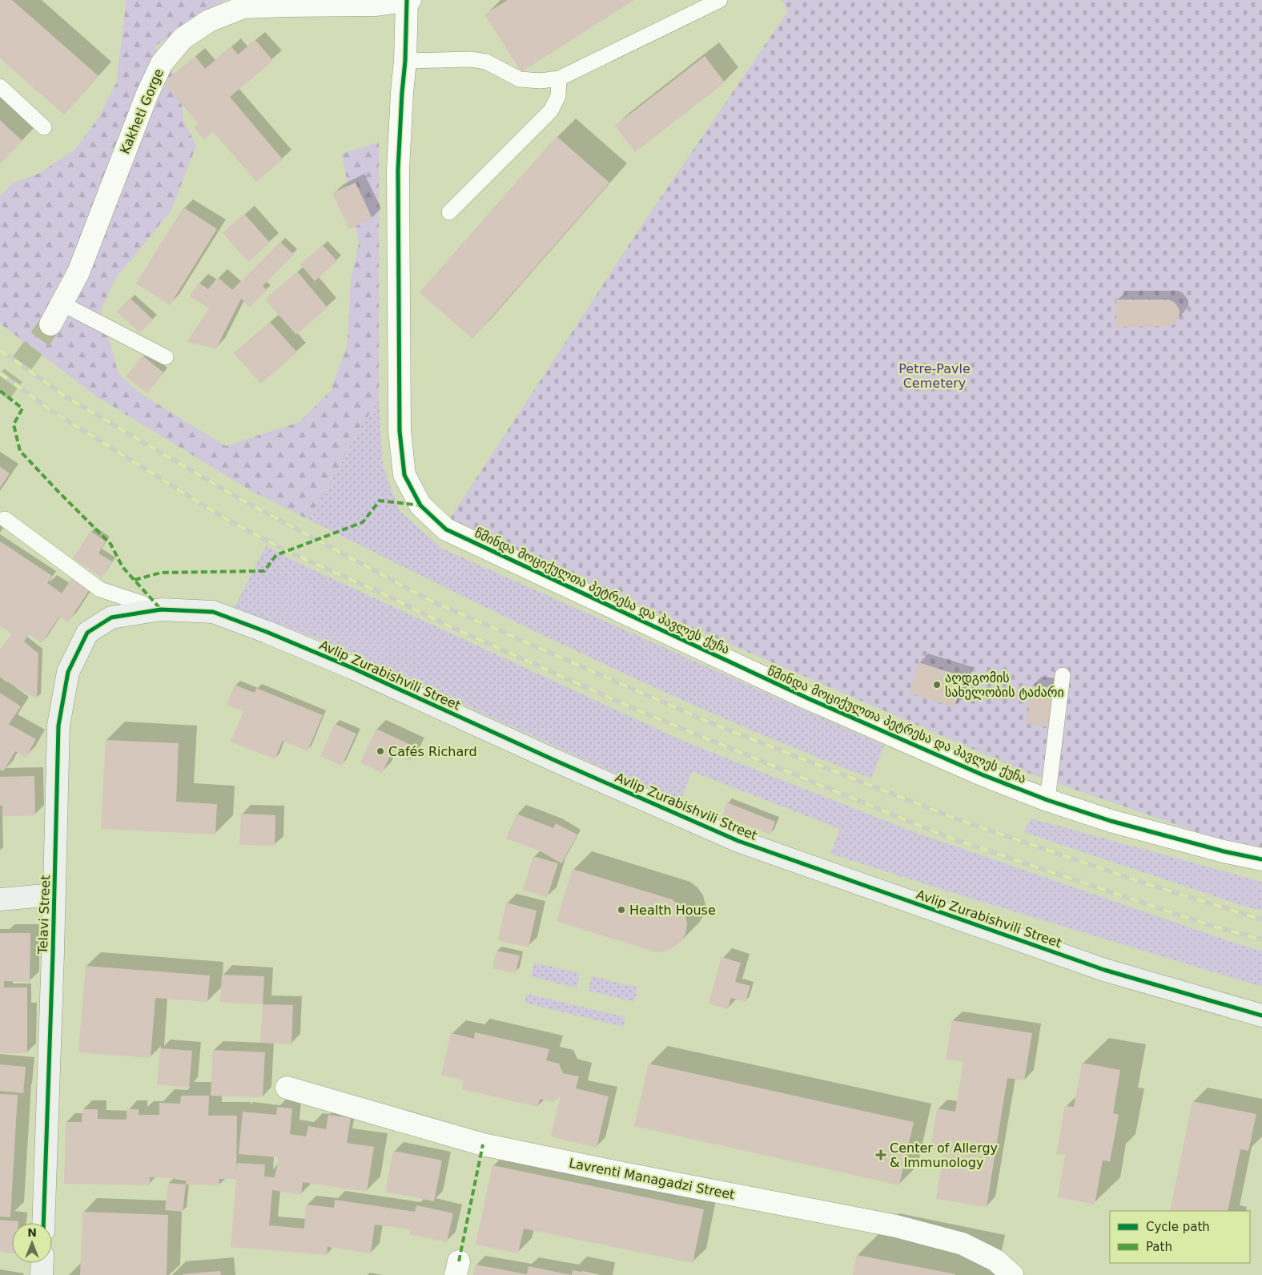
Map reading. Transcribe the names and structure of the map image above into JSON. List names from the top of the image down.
{
  "streets": {
    "street": [
      "Kakheti Gorge",
      "წმინდა მოციქულთა პეტრესა და პავლეს ქუჩა",
      "Avlip Zurabishvili Street",
      "Telavi Street",
      "Lavrenti Managadzi Street"
    ]
  },
  "crossings": [
    ["Kakheti Gorge", "წმინდა მოციქულთა პეტრესა და პავლეს ქუჩა"],
    ["Avlip Zurabishvili Street", "Telavi Street"]
  ],
  "parks": ["Petre-Pavle Cemetery"],
  "places": {
    "other": ["აღდგომის სახელობის ტაძარი", "Cafés Richard", "Health House"],
    "health": ["Center of Allergy & Immunology"]
  },
  "legend": ["Cycle path", "Path"],
  "north": "top"
}
